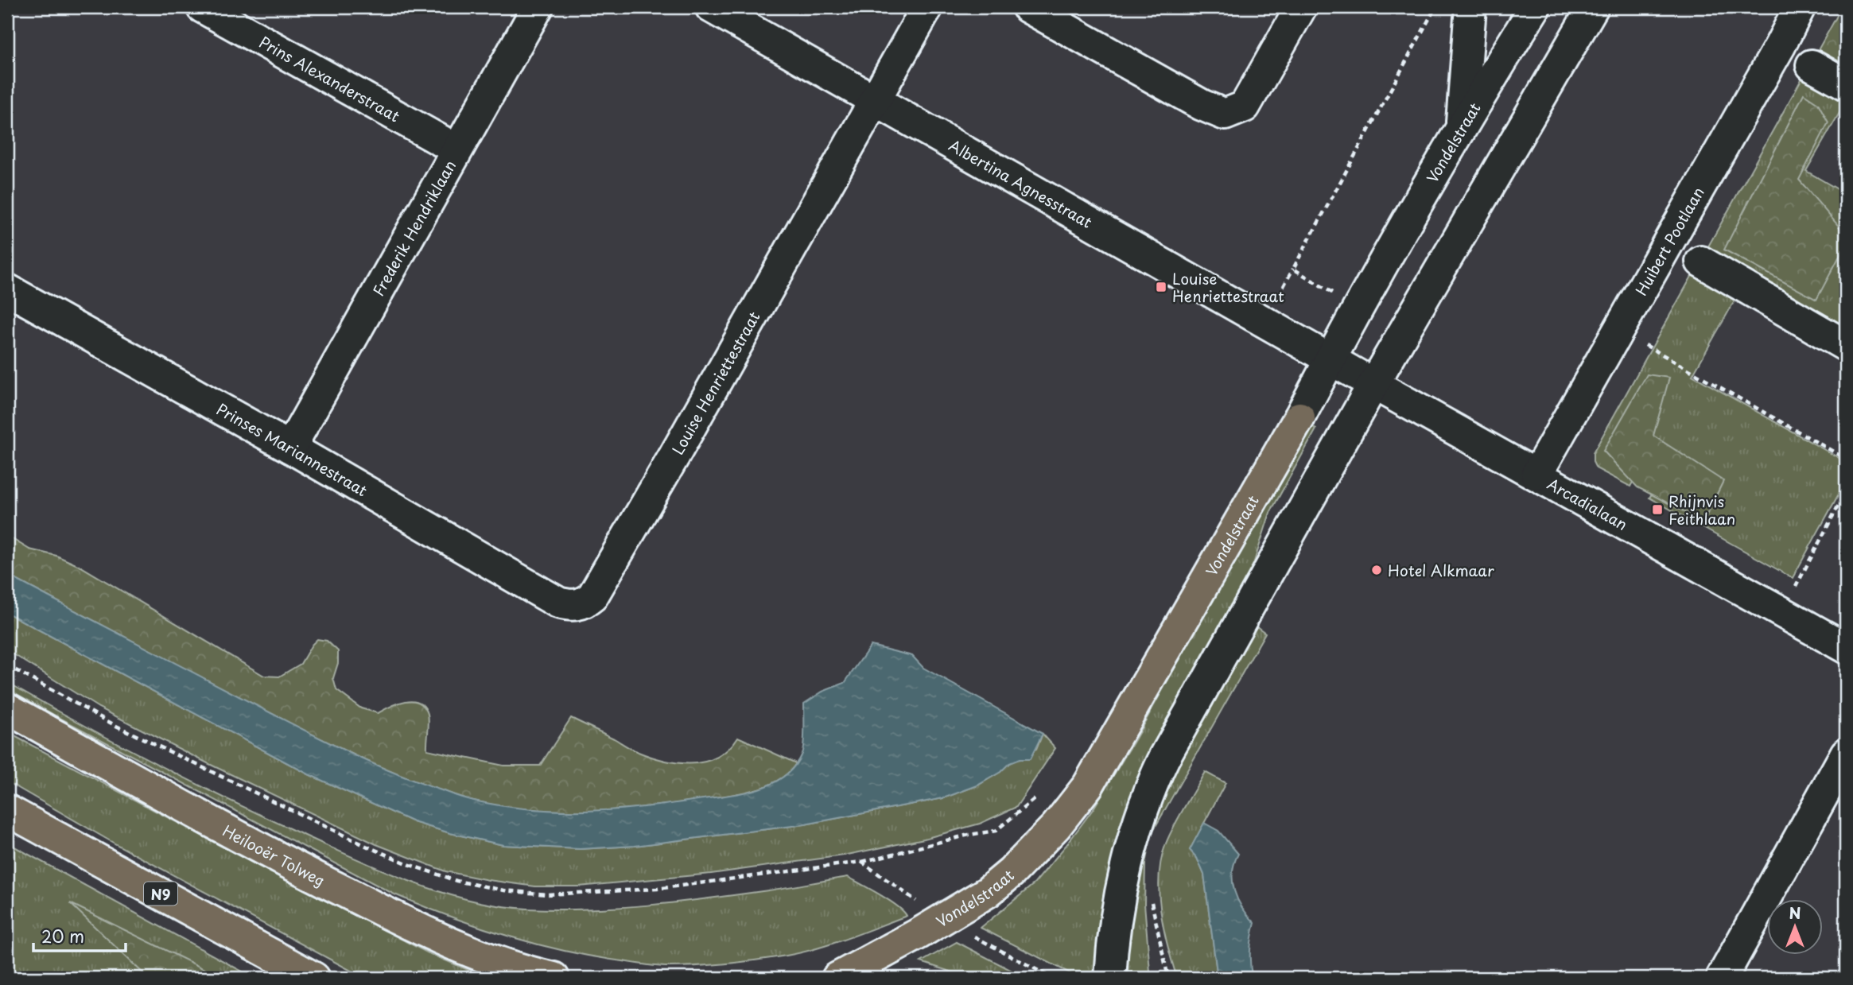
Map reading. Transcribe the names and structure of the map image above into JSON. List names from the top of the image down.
{
  "streets": {
    "highway": ["Vondelstraat", "Heilooër Tolweg", "N9"],
    "street": [
      "Prins Alexanderstraat",
      "Albertina Agnesstraat",
      "Frederik Hendriklaan",
      "Huibert Pootlaan",
      "Louise Henriettestraat",
      "Prinses Mariannestraat",
      "Arcadialaan"
    ]
  },
  "crossings": [
    ["Prins Alexanderstraat", "Frederik Hendriklaan"],
    ["Vondelstraat", "Albertina Agnesstraat"],
    ["Vondelstraat", "Arcadialaan"],
    ["Albertina Agnesstraat", "Louise Henriettestraat"],
    ["Albertina Agnesstraat", "Arcadialaan"],
    ["Frederik Hendriklaan", "Prinses Mariannestraat"],
    ["Huibert Pootlaan", "Arcadialaan"],
    ["Louise Henriettestraat", "Prinses Mariannestraat"]
  ],
  "places": {
    "transit": ["Louise Henriettestraat", "Rhijnvis Feithlaan"],
    "other": ["Hotel Alkmaar"]
  },
  "scale_bar": "20 m",
  "north": "top"
}
